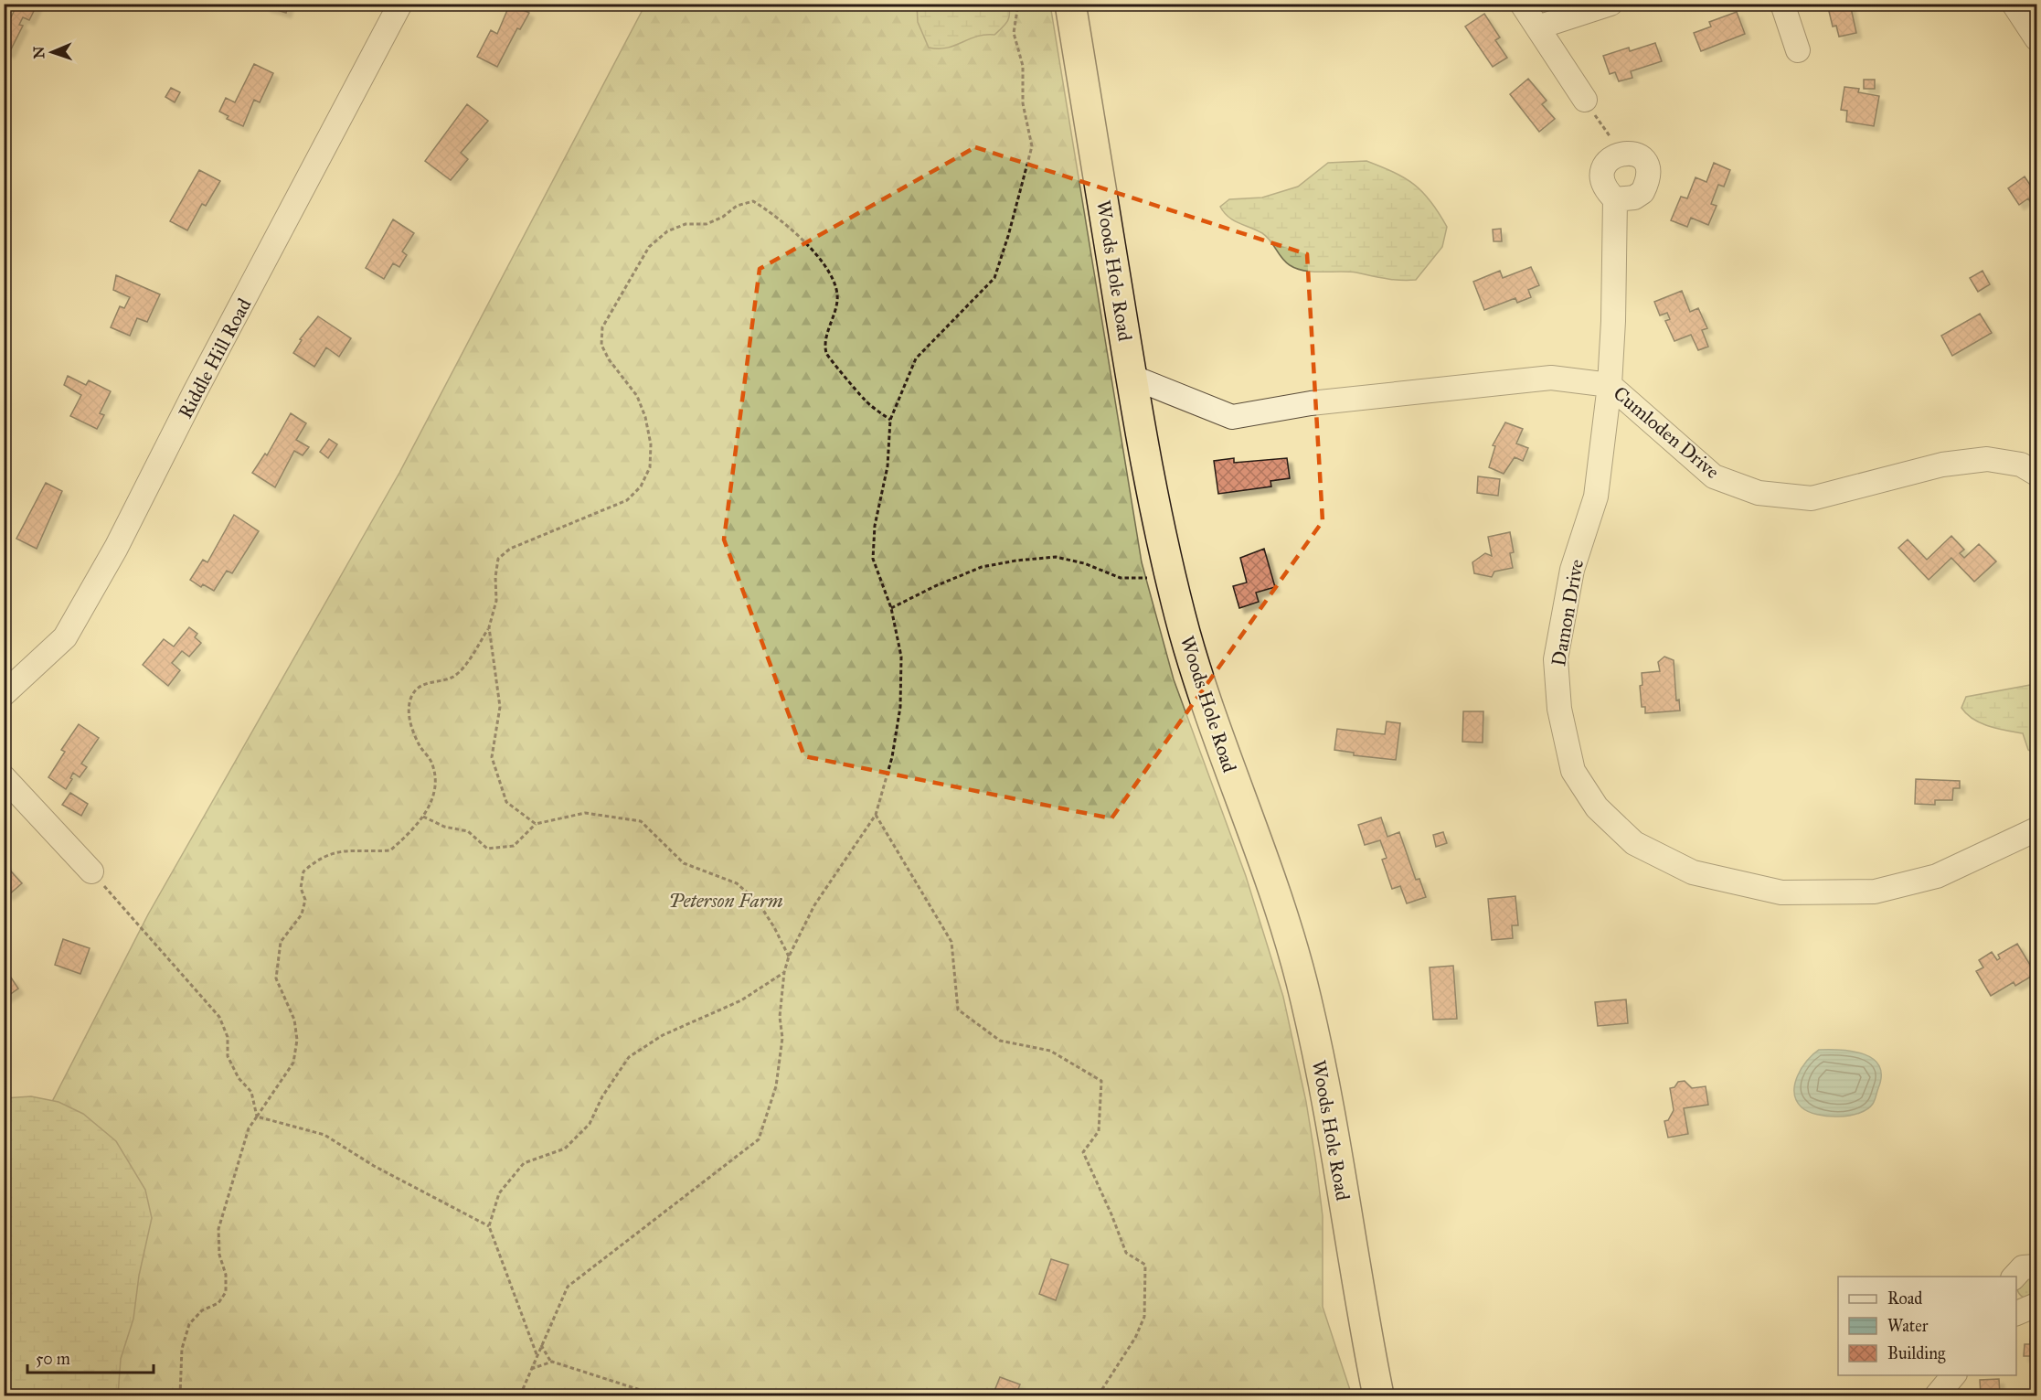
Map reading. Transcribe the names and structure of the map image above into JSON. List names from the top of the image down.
{
  "streets": {
    "highway": ["Woods Hole Road"],
    "street": ["Riddle Hill Road", "Cumloden Drive", "Damon Drive"]
  },
  "crossings": [
    ["Woods Hole Road", "Cumloden Drive"],
    ["Cumloden Drive", "Damon Drive"]
  ],
  "parks": ["Peterson Farm"],
  "legend": ["Road", "Water", "Building"],
  "scale_bar": "50 m",
  "north": "left"
}
